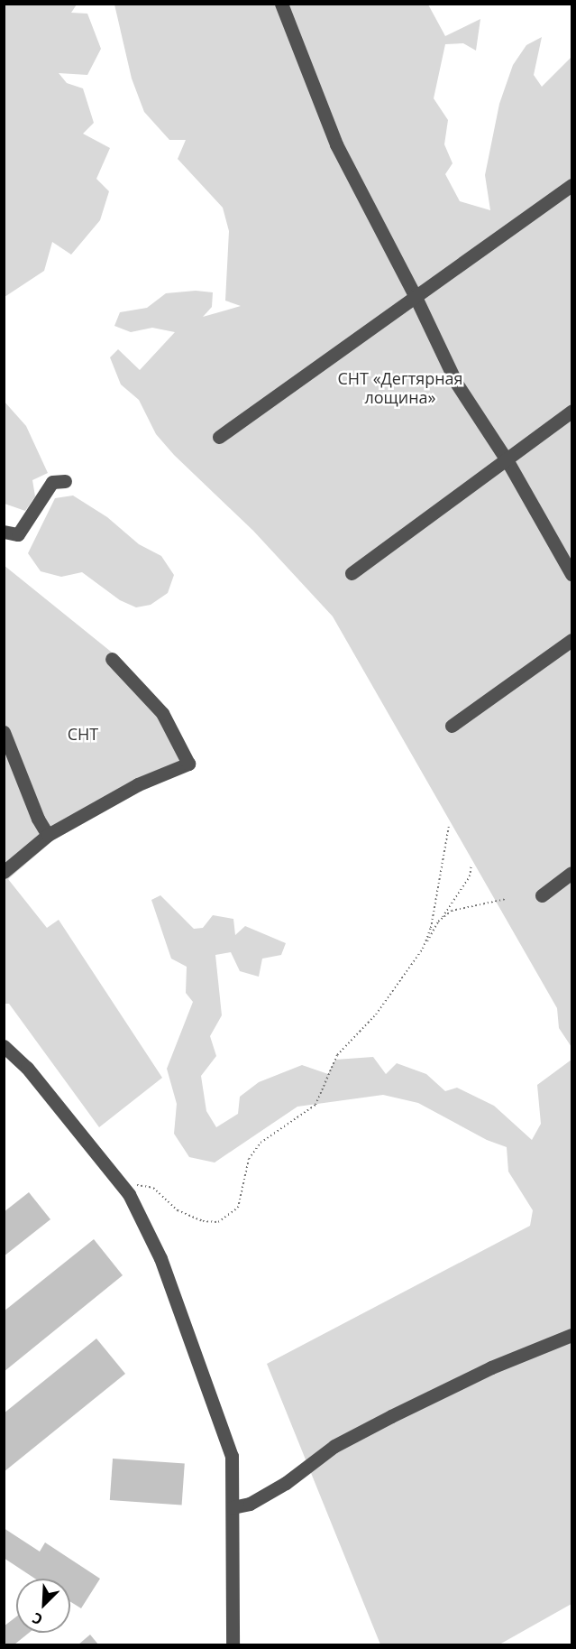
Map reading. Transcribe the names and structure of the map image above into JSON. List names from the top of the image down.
{
  "parks": ["СНТ «Дегтярная лощина»", "СНТ"],
  "north": "bottom left"
}
